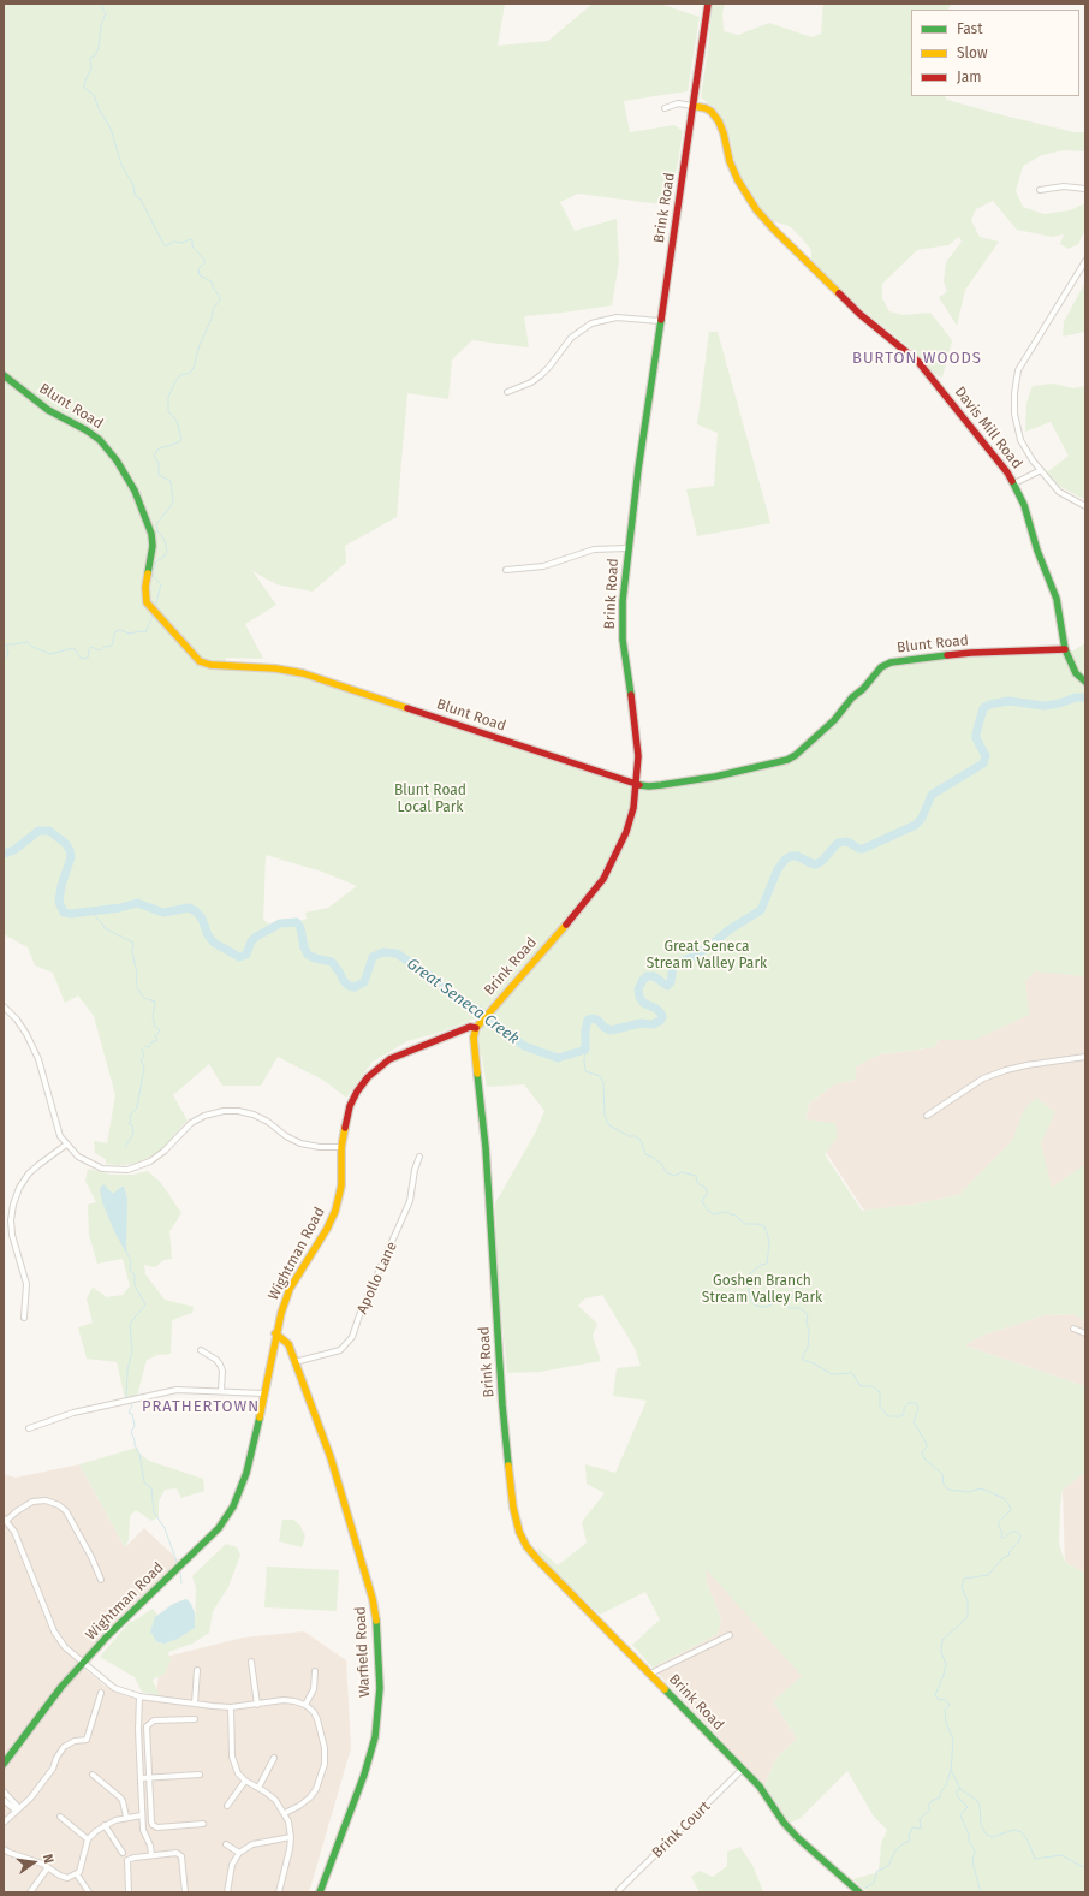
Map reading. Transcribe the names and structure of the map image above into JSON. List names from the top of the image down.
{
  "streets": {
    "main road": [
      "Brink Road",
      "Blunt Road",
      "Davis Mill Road",
      "Wightman Road",
      "Warfield Road"
    ],
    "street": ["Apollo Lane", "Brink Court"]
  },
  "crossings": [
    ["Brink Road", "Blunt Road"],
    ["Brink Road", "Davis Mill Road"],
    ["Brink Road", "Wightman Road"],
    ["Brink Road", "Brink Court"],
    ["Blunt Road", "Davis Mill Road"],
    ["Wightman Road", "Warfield Road"],
    ["Apollo Lane", "Warfield Road"]
  ],
  "districts": ["BURTON WOODS", "PRATHERTOWN"],
  "water": ["Great Seneca Creek"],
  "parks": ["Blunt Road Local Park", "Great Seneca Stream Valley Park", "Goshen Branch Stream Valley Park"],
  "legend": ["Fast", "Slow", "Jam"],
  "north": "right"
}
